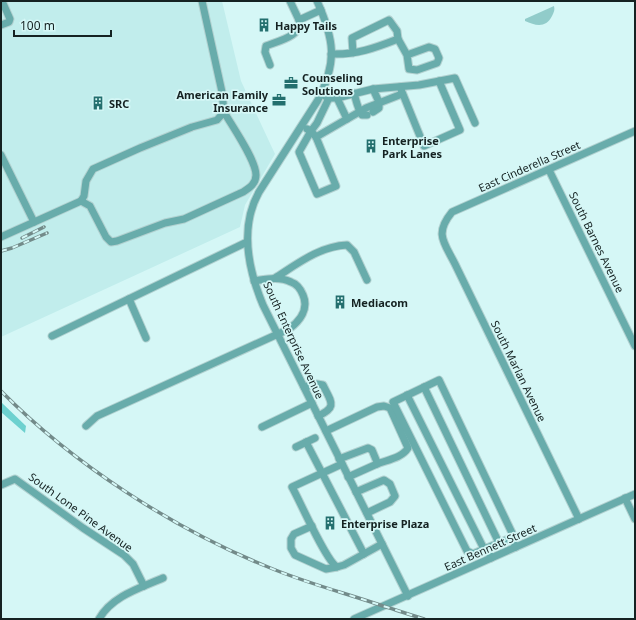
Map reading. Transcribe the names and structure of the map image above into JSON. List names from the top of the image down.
{
  "streets": {
    "street": [
      "East Cinderella Street",
      "South Barnes Avenue",
      "South Enterprise Avenue",
      "South Marlan Avenue",
      "South Lone Pine Avenue",
      "East Bennett Street"
    ]
  },
  "crossings": [
    ["East Cinderella Street", "South Barnes Avenue"],
    ["East Cinderella Street", "South Marlan Avenue"],
    ["South Enterprise Avenue", "East Bennett Street"],
    ["South Marlan Avenue", "East Bennett Street"]
  ],
  "places": {
    "building": [
      "Happy Tails",
      "SRC",
      "Enterprise Park Lanes",
      "Mediacom",
      "Enterprise Plaza"
    ],
    "office": ["Counseling Solutions", "American Family Insurance"]
  },
  "scale_bar": "100 m"
}
